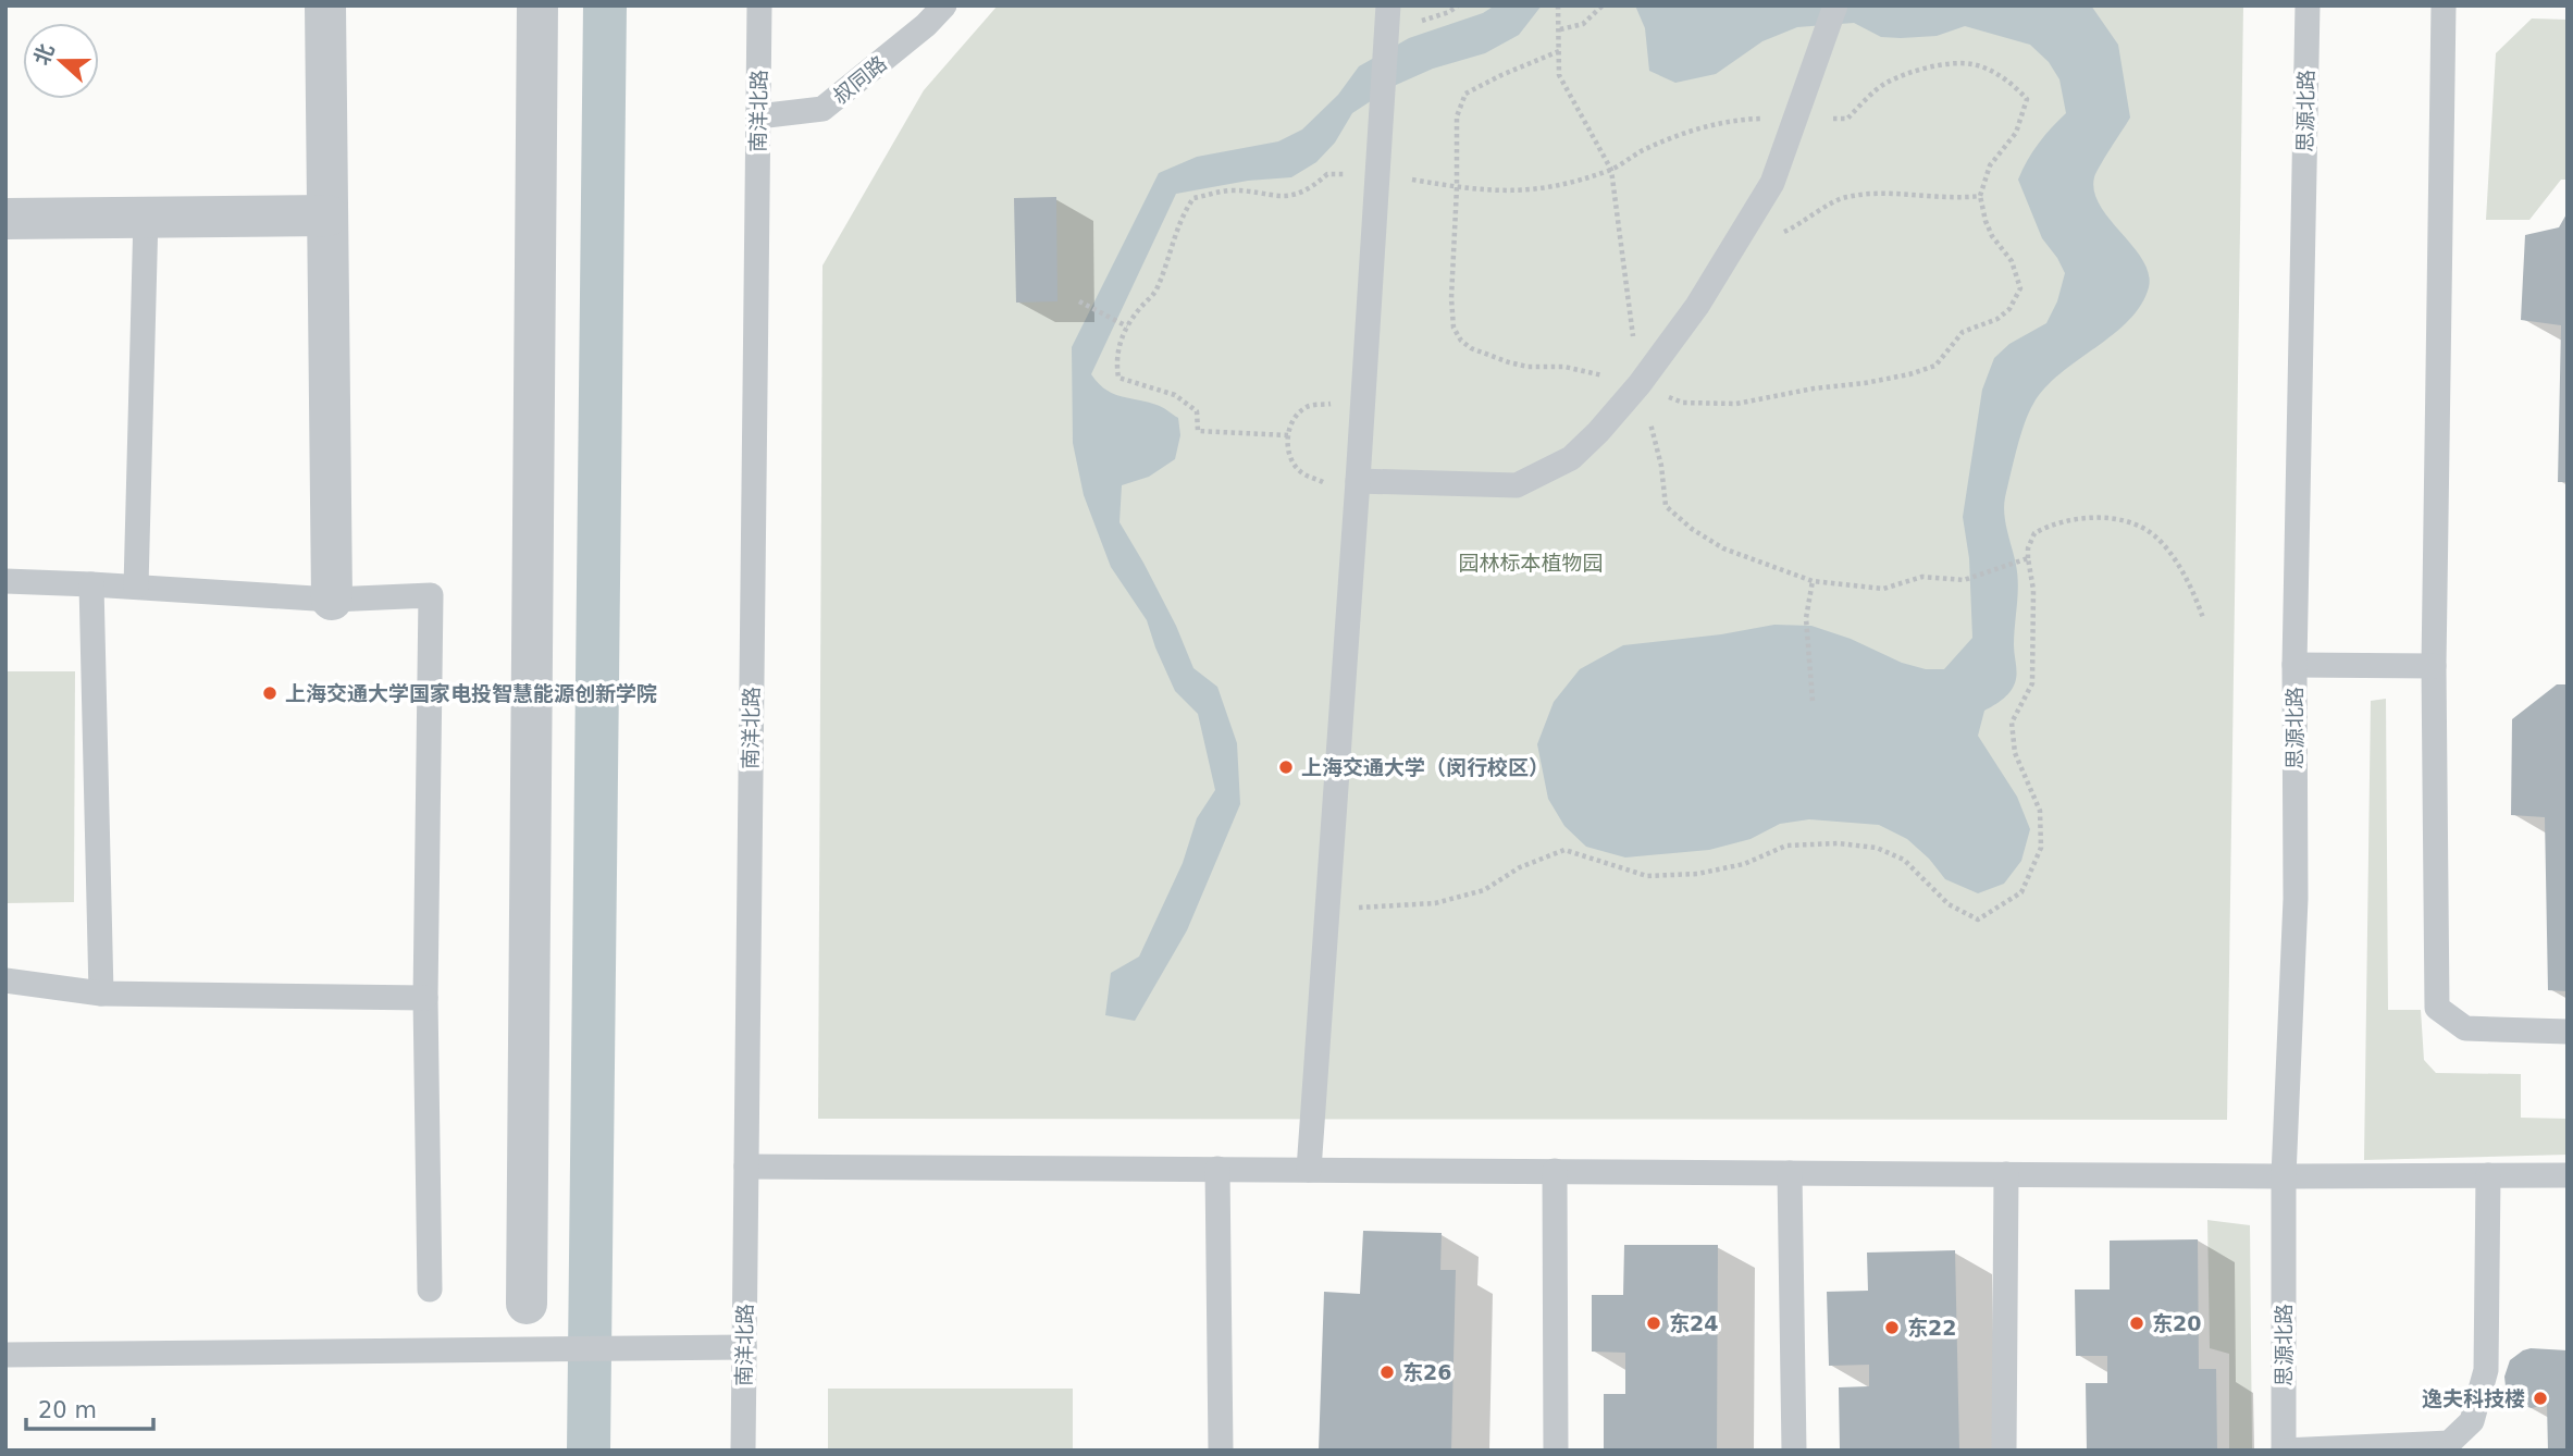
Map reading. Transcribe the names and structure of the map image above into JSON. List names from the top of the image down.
{
  "streets": {
    "lane": ["叔同路", "南洋北路", "思源北路"]
  },
  "crossings": [
    ["叔同路", "南洋北路"]
  ],
  "parks": ["园林标本植物园"],
  "places": [
    "上海交通大学国家电投智慧能源创新学院",
    "上海交通大学（闵行校区）",
    "东24",
    "东20",
    "东22",
    "东26",
    "逸夫科技楼"
  ],
  "scale_bar": "20 m",
  "north": "left"
}
